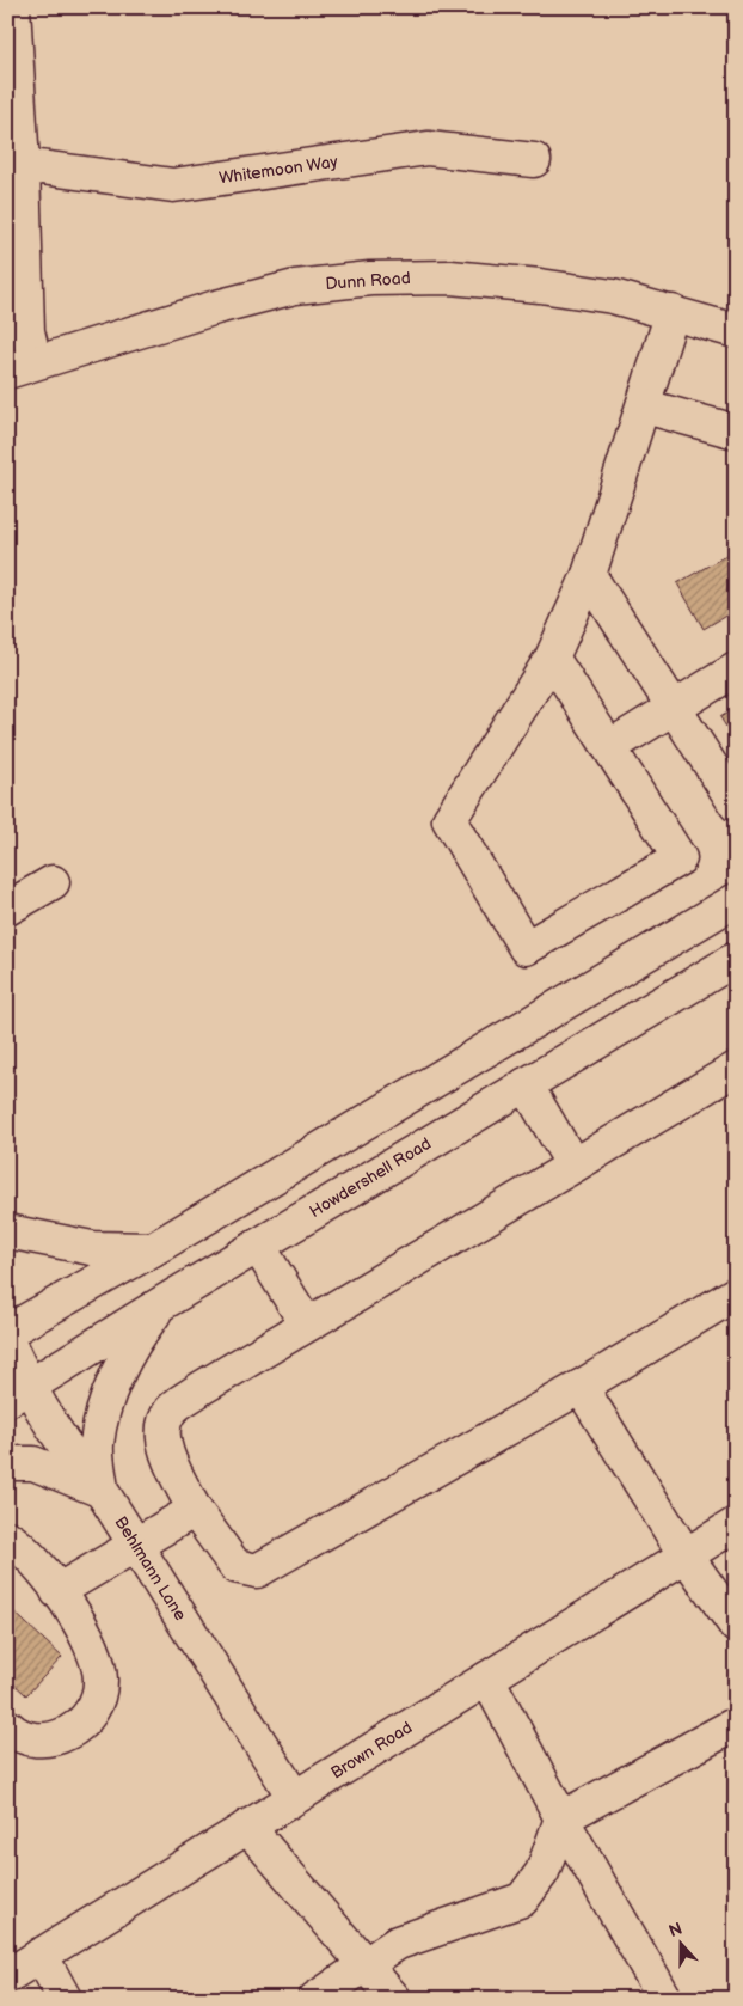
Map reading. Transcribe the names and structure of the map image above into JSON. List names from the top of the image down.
{
  "streets": {
    "street": [
      "Whitemoon Way",
      "Dunn Road",
      "Howdershell Road",
      "Behlmann Lane",
      "Brown Road"
    ]
  },
  "crossings": [
    ["Howdershell Road", "Behlmann Lane"],
    ["Behlmann Lane", "Brown Road"]
  ],
  "north": "top"
}
